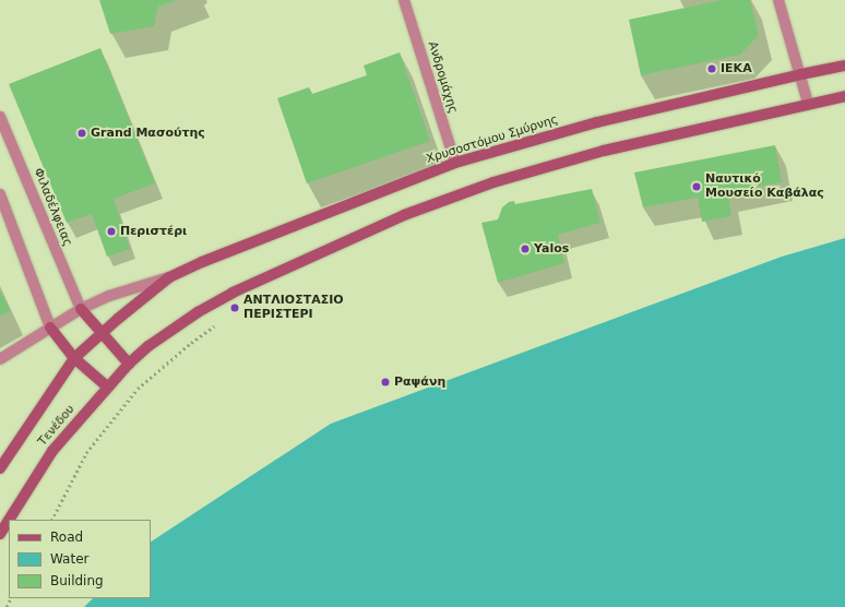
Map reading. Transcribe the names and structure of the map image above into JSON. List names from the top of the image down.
{
  "streets": {
    "main road": ["Χρυσοστόμου Σμύρνης", "Τενέδου"],
    "street": ["Ανδρομάχης", "Φιλαδέλφειας"]
  },
  "crossings": [
    ["Ανδρομάχης", "Χρυσοστόμου Σμύρνης"],
    ["Χρυσοστόμου Σμύρνης", "Τενέδου"]
  ],
  "places": [
    "ΙΕΚΑ",
    "Grand Μασούτης",
    "Ναυτικό Μουσείο Καβάλας",
    "Περιστέρι",
    "Yalos",
    "ΑΝΤΛΙΟΣΤΑΣΙΟ ΠΕΡΙΣΤΕΡΙ",
    "Ραψάνη"
  ],
  "legend": ["Road", "Water", "Building"]
}
